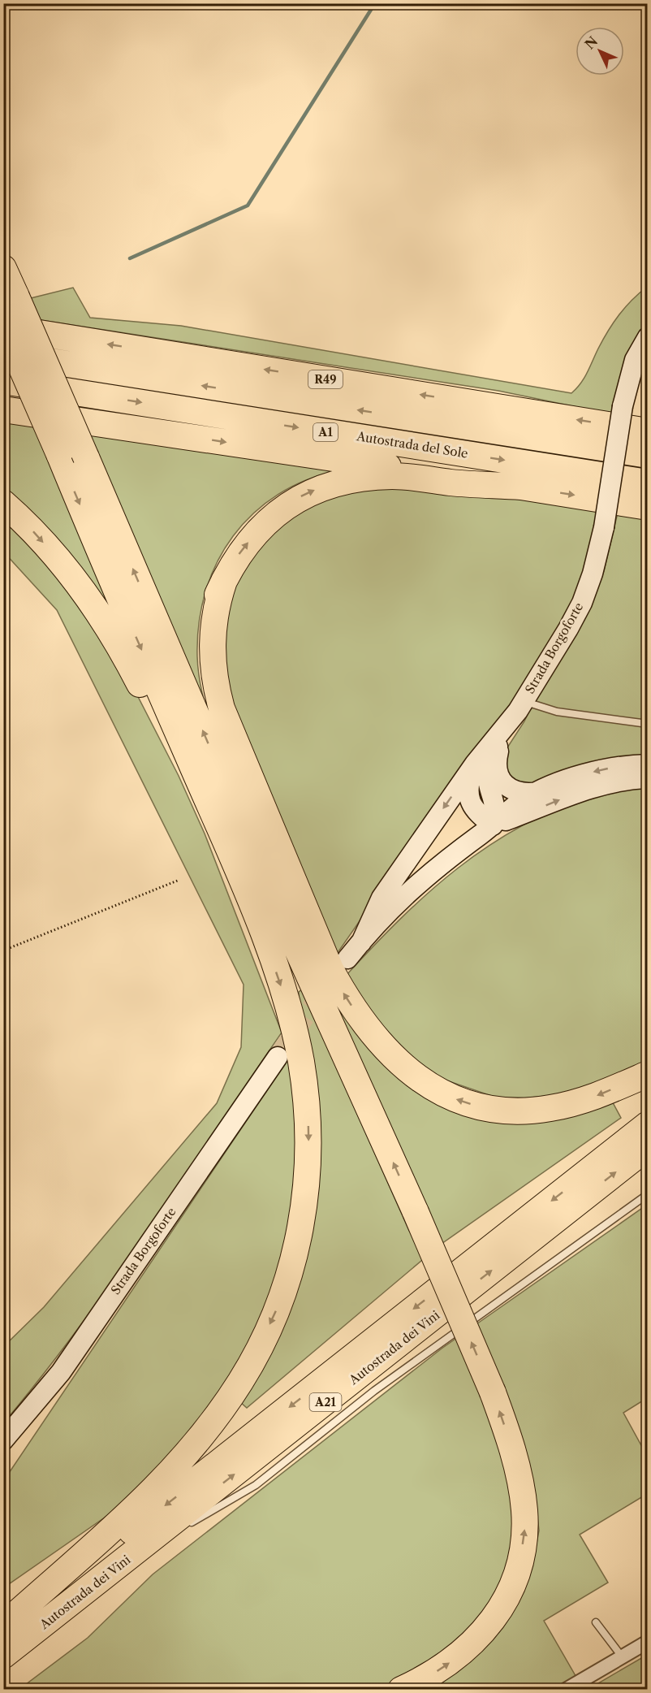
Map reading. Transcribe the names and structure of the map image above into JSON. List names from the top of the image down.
{
  "streets": {
    "highway": [
      "R49",
      "A1",
      "Autostrada del Sole",
      "Autostrada dei Vini",
      "A21"
    ],
    "main road": ["Strada Borgoforte"]
  },
  "north": "top left"
}
